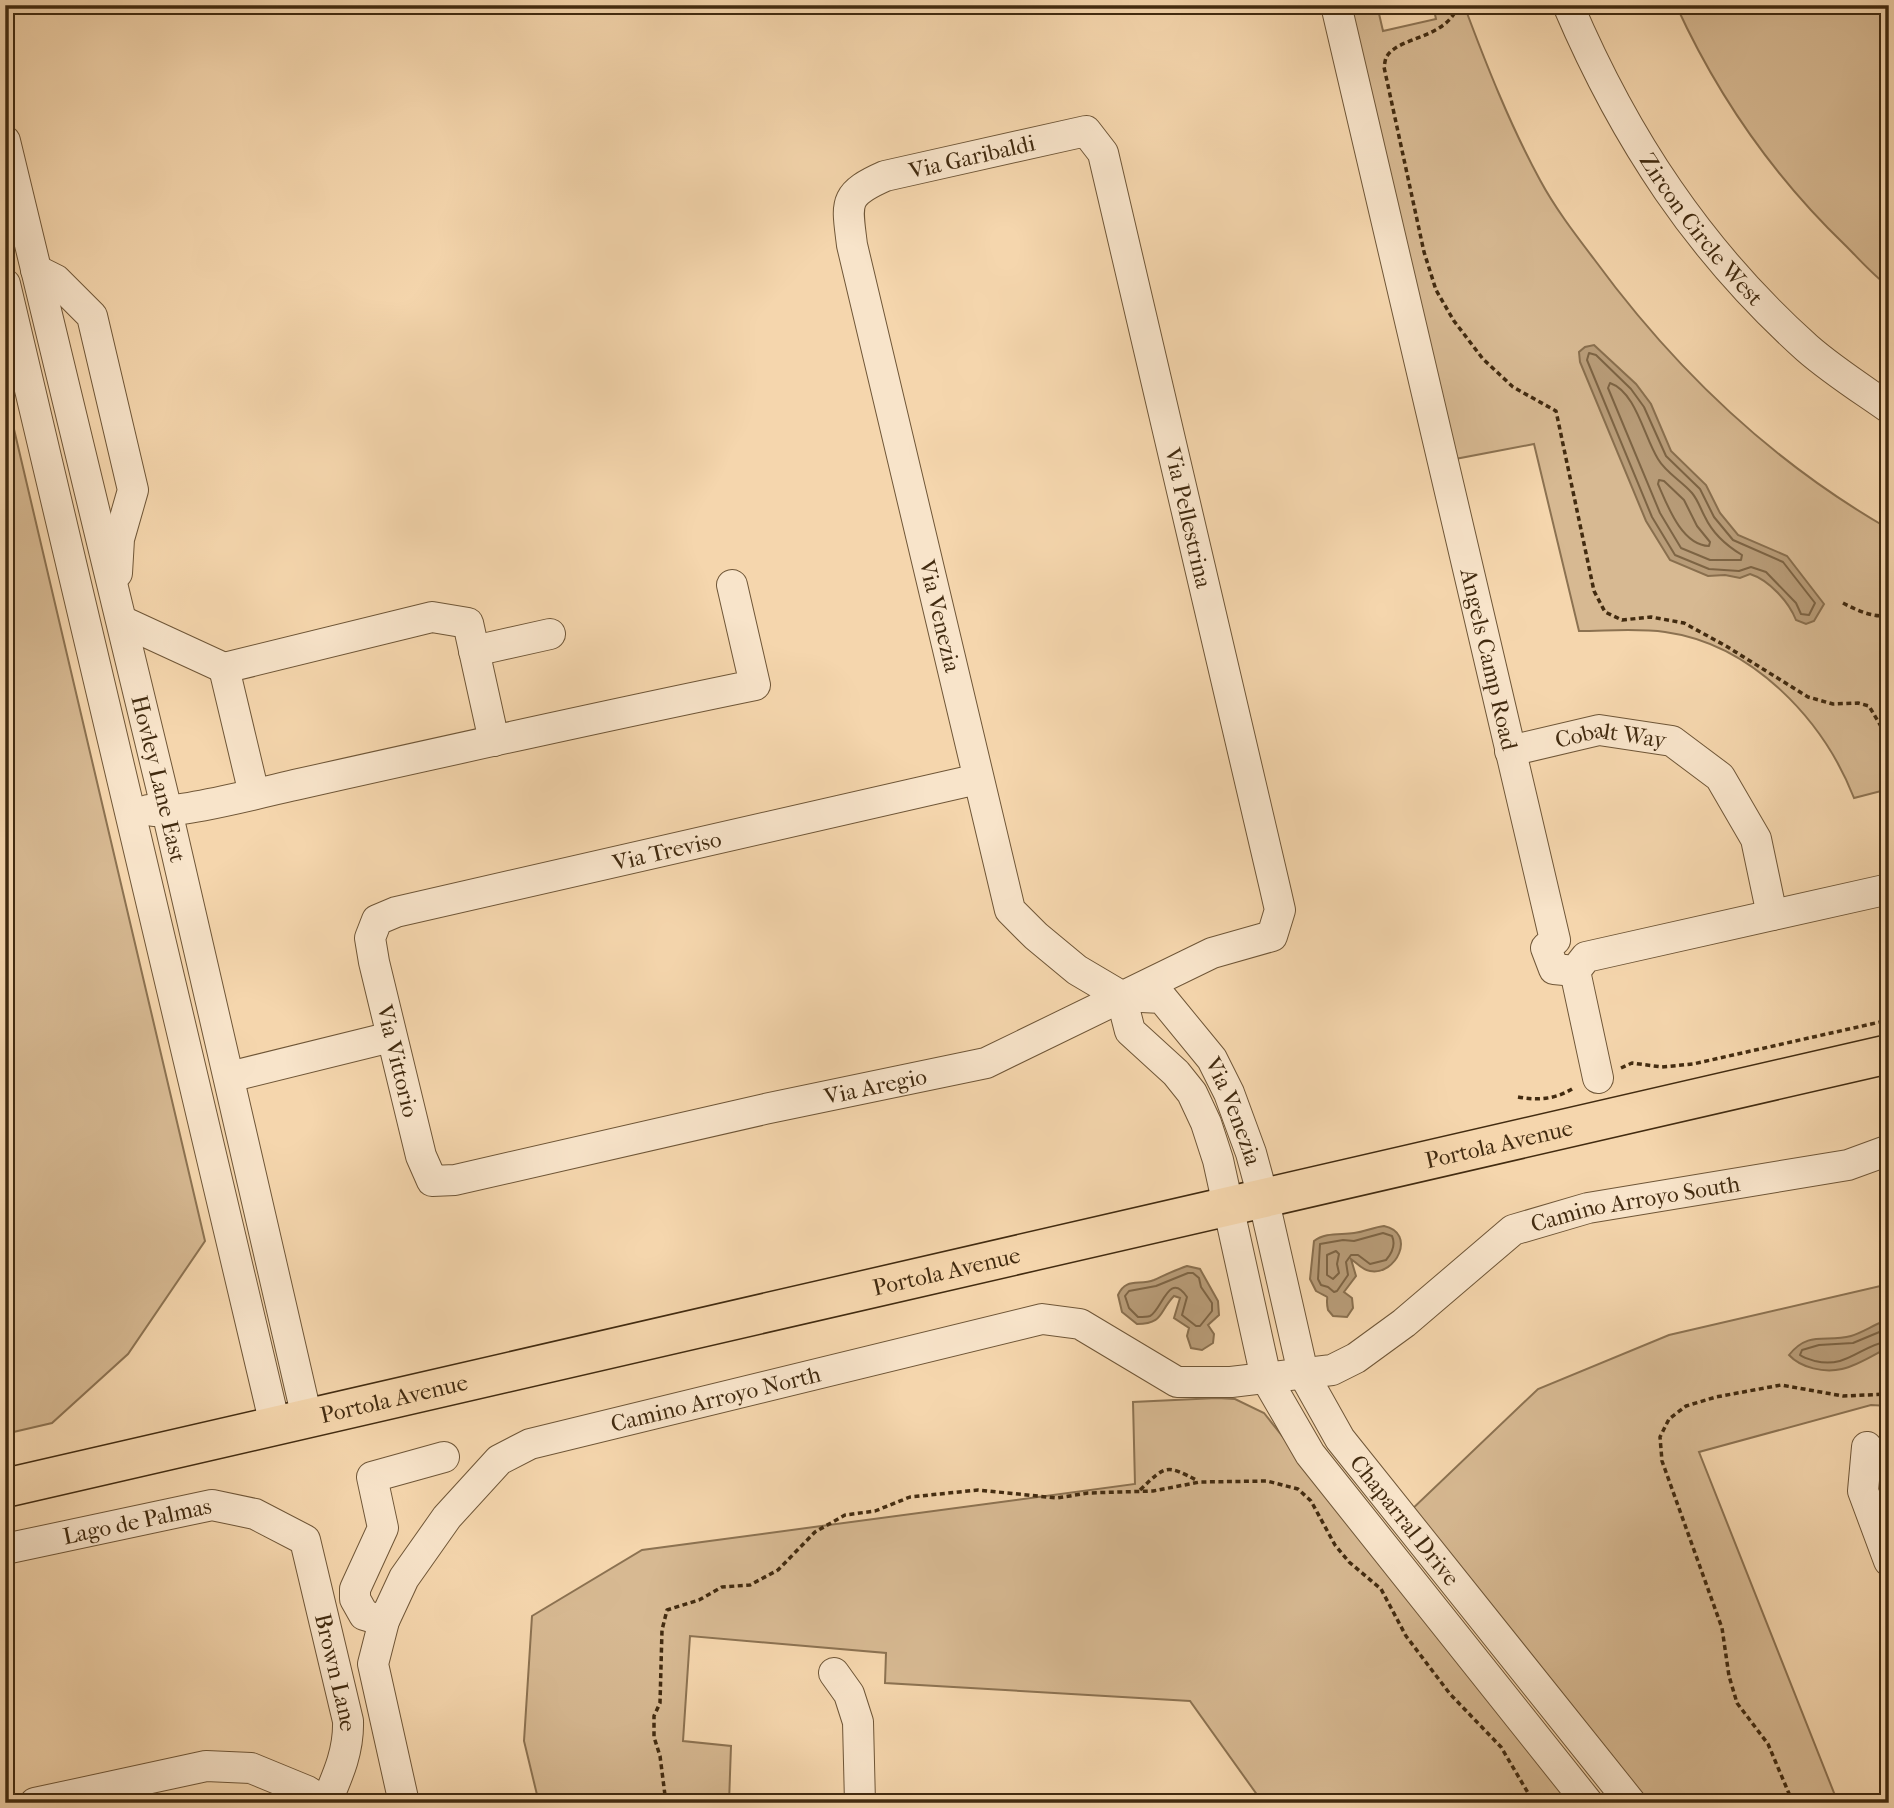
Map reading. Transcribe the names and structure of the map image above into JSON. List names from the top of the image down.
{
  "streets": {
    "main road": ["Portola Avenue"],
    "street": [
      "Via Garibaldi",
      "Zircon Circle West",
      "Via Pellestrina",
      "Via Venezia",
      "Angels Camp Road",
      "Cobalt Way",
      "Hovley Lane East",
      "Via Treviso",
      "Via Vittorio",
      "Via Aregio",
      "Camino Arroyo South",
      "Camino Arroyo North",
      "Chaparral Drive",
      "Lago de Palmas",
      "Brown Lane"
    ]
  },
  "crossings": [
    ["Via Garibaldi", "Via Pellestrina"],
    ["Via Garibaldi", "Via Venezia"],
    ["Via Pellestrina", "Via Aregio"],
    ["Via Venezia", "Via Treviso"],
    ["Via Venezia", "Via Aregio"],
    ["Via Venezia", "Portola Avenue"],
    ["Via Venezia", "Chaparral Drive"],
    ["Angels Camp Road", "Cobalt Way"],
    ["Hovley Lane East", "Portola Avenue"],
    ["Via Treviso", "Via Vittorio"],
    ["Via Vittorio", "Via Aregio"],
    ["Portola Avenue", "Chaparral Drive"],
    ["Camino Arroyo South", "Camino Arroyo North"],
    ["Camino Arroyo South", "Chaparral Drive"],
    ["Camino Arroyo North", "Chaparral Drive"],
    ["Lago de Palmas", "Brown Lane"]
  ]
}
